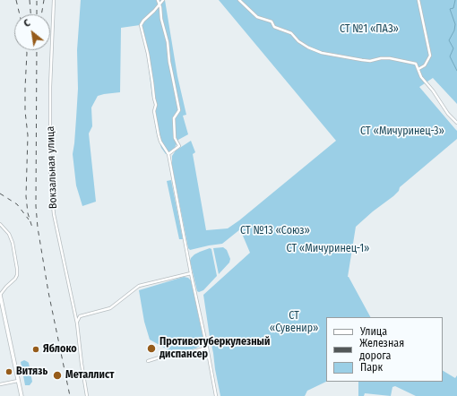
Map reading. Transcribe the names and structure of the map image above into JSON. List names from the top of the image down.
{
  "streets": {
    "street": ["Вокзальная улица"]
  },
  "parks": [
    "СТ №1 «ПАЗ»",
    "СТ «Мичуринец-3»",
    "СТ №13 «Союз»",
    "СТ «Мичуринец-1»",
    "СТ «Сувенир»"
  ],
  "places": [
    "Противотуберкулезный диспансер",
    "Яблоко",
    "Витязь",
    "Металлист"
  ],
  "legend": ["Улица", "Железная дорога", "Парк"],
  "north": "top left"
}
